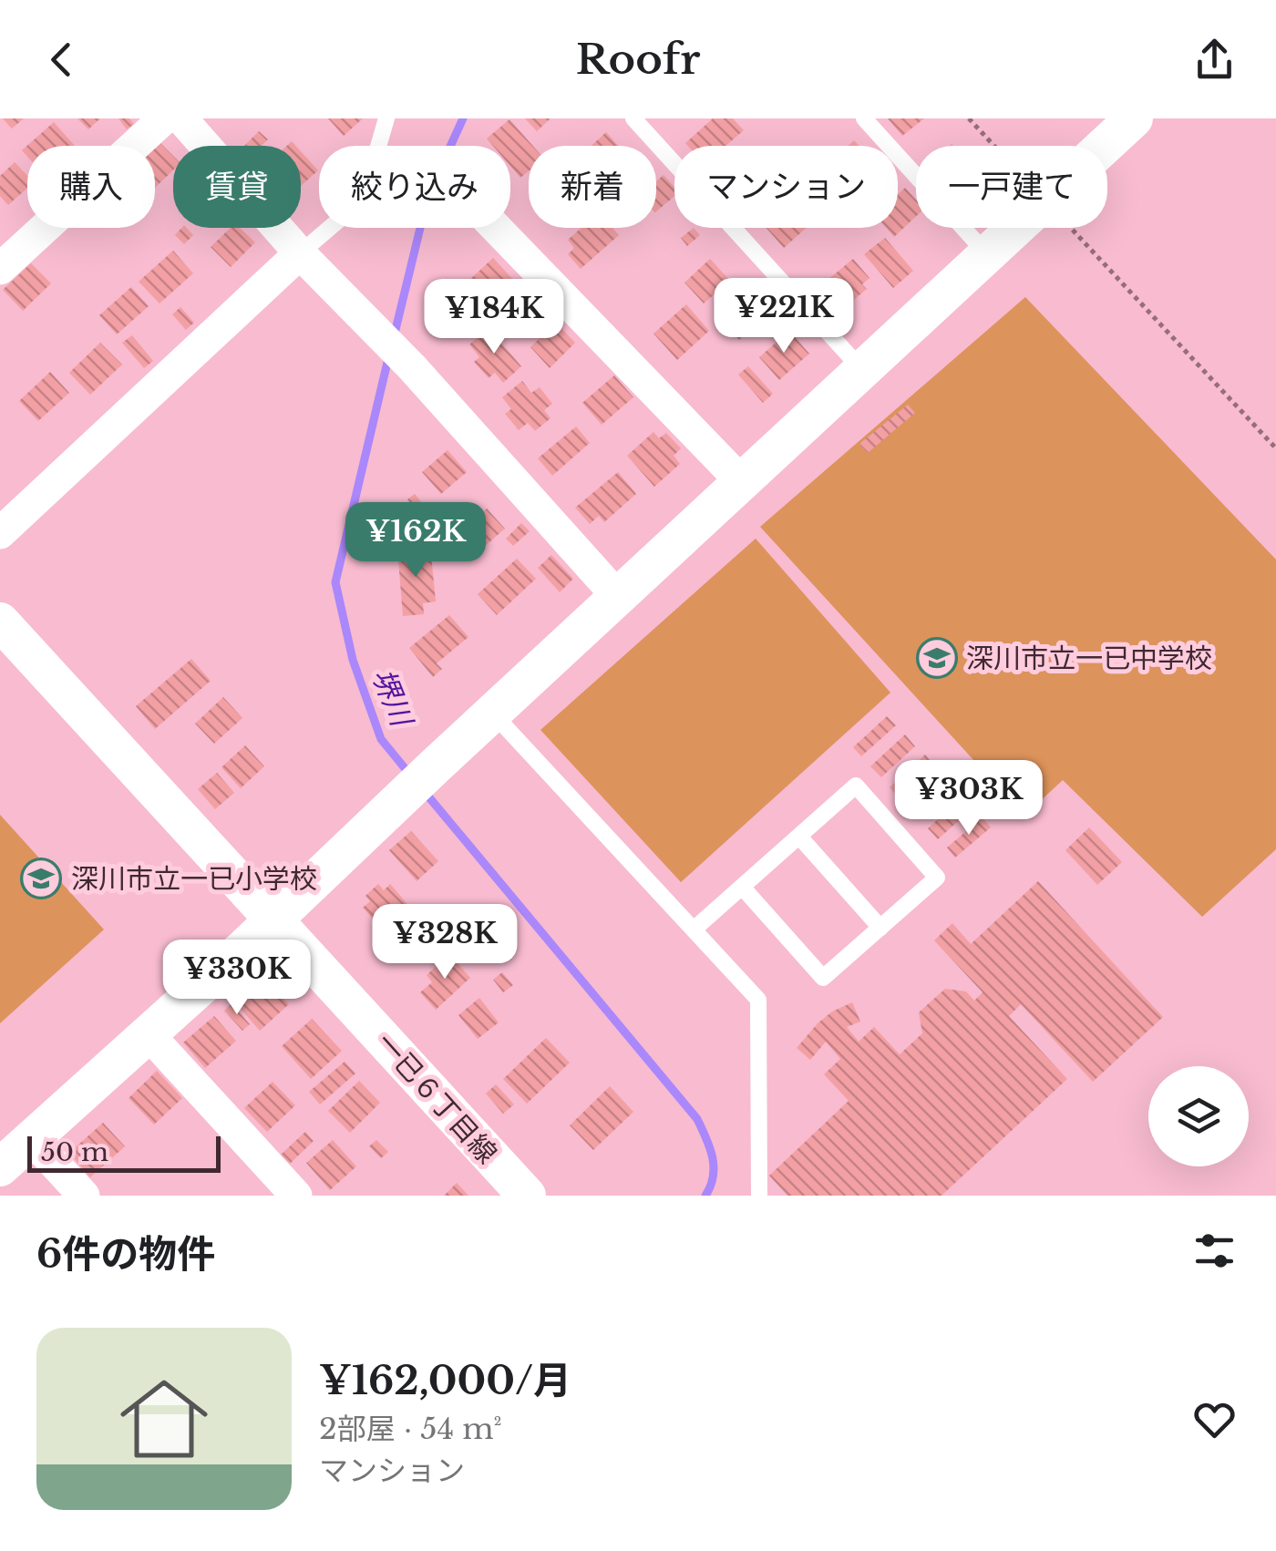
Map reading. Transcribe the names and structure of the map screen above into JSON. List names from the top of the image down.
{
  "streets": {
    "street": ["一已６丁目線"]
  },
  "water": ["堺川"],
  "places": {
    "school or university": ["深川市立一已中学校", "深川市立一已小学校"]
  },
  "scale_bar": "50 m",
  "page": {
    "header": "Roofr",
    "chip": [
      "購入",
      "賃貸",
      "絞り込み",
      "新着",
      "マンション",
      "一戸建て"
    ],
    "price": [
      "¥221K",
      "¥184K",
      "¥162K",
      "¥303K",
      "¥328K",
      "¥330K"
    ],
    "scale": "50 m",
    "heading": "6件の物件",
    "list": [
      {
        "name": "¥162,000/月",
        "note": "2部屋 · 54 m² · マンション"
      }
    ]
  }
}
